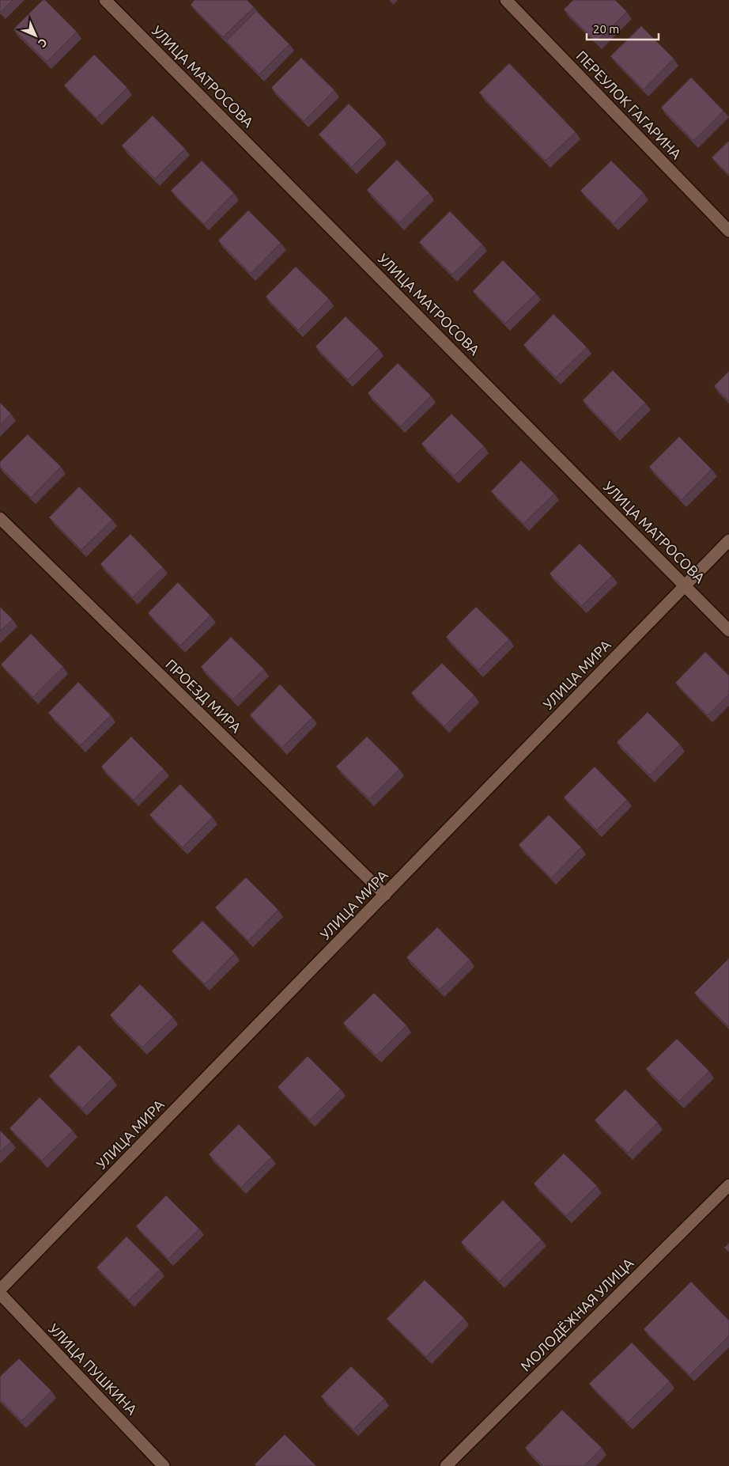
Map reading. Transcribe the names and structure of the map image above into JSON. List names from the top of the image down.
{
  "streets": {
    "street": [
      "УЛИЦА МАТРОСОВА",
      "ПЕРЕУЛОК ГАГАРИНА",
      "УЛИЦА МИРА",
      "ПРОЕЗД МИРА",
      "МОЛОДЁЖНАЯ УЛИЦА",
      "УЛИЦА ПУШКИНА"
    ]
  },
  "crossings": [
    ["УЛИЦА МАТРОСОВА", "УЛИЦА МИРА"],
    ["УЛИЦА МИРА", "ПРОЕЗД МИРА"]
  ],
  "scale_bar": "20 m",
  "north": "bottom right"
}
